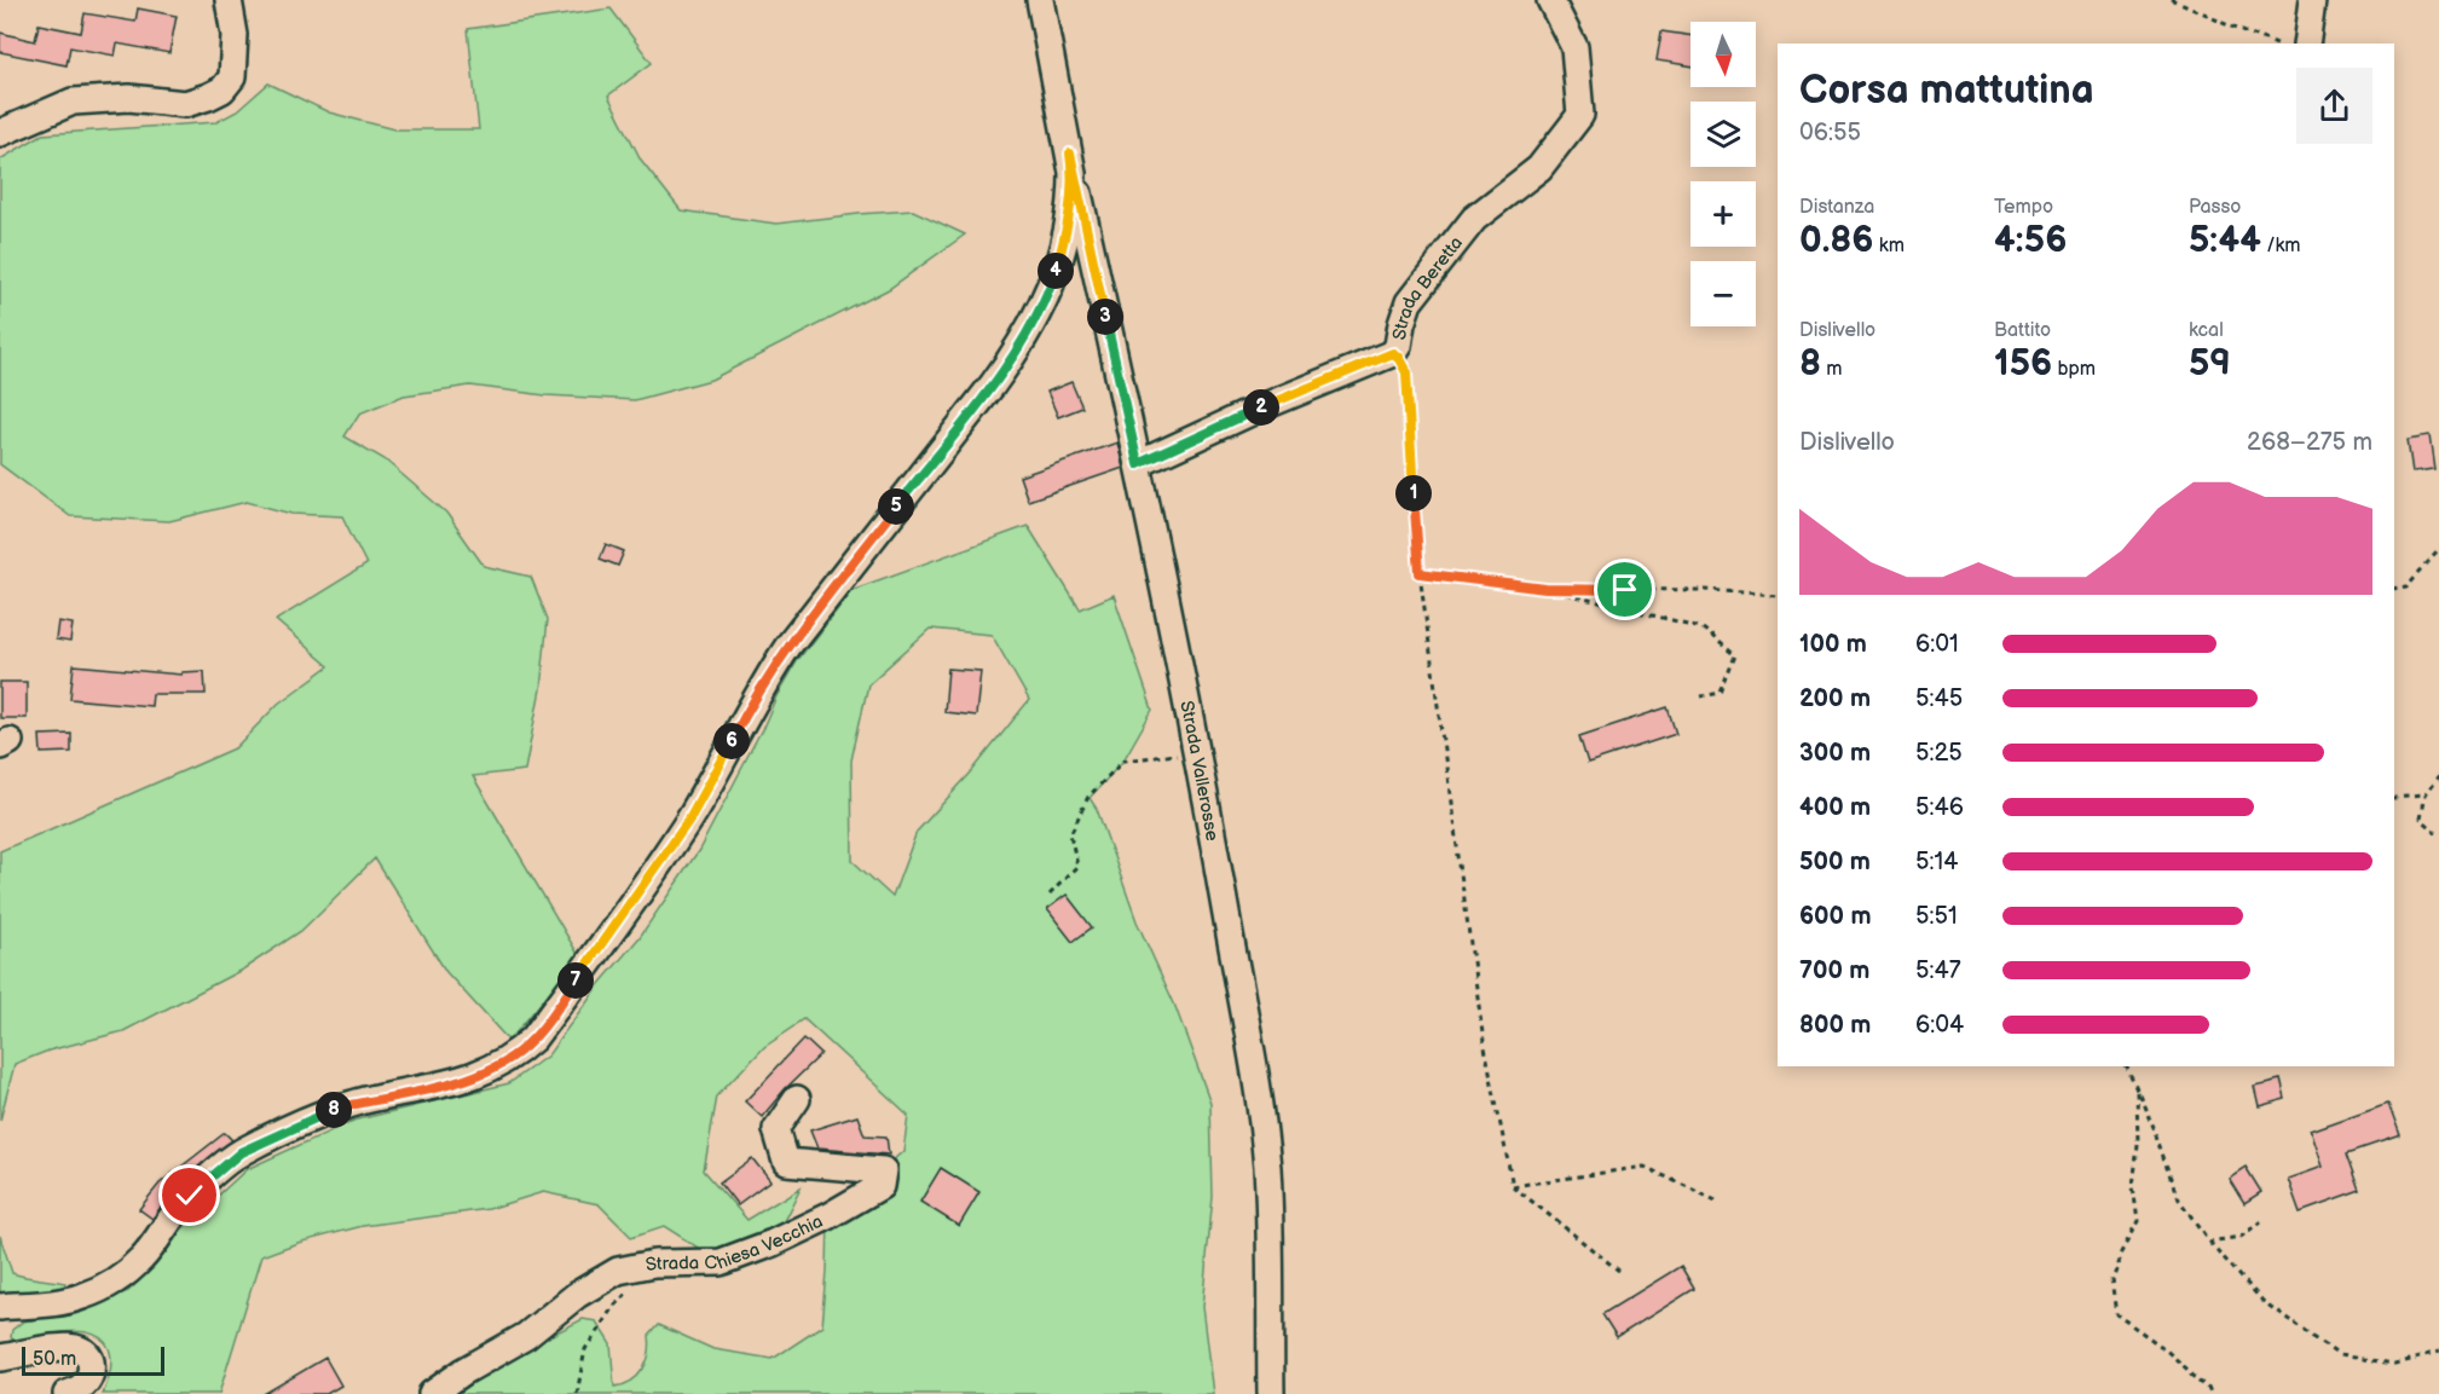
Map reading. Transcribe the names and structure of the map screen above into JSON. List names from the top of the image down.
{
  "streets": {
    "street": ["Strada Beretta", "Strada Vallerosse", "Strada Chiesa Vecchia"]
  },
  "crossings": [
    ["Strada Beretta", "Strada Vallerosse"]
  ],
  "scale_bar": "50 m",
  "north": "bottom",
  "page": {
    "map_buttons": ["+", "−"],
    "heading": ["Corsa mattutina", "06:55"],
    "stats": [
      ["Distanza", "0.86 km"],
      ["Tempo", "4:56"],
      ["Passo", "5:44 /km"],
      ["Dislivello", "8 m"],
      ["Battito", "156 bpm"],
      ["kcal", "59"]
    ],
    "pins": [
      "4",
      "3",
      "2",
      "1",
      "5",
      "6",
      "7",
      "8"
    ],
    "chart": ["Dislivello", "268–275 m"],
    "list": [
      {
        "name": "100 m",
        "note": "6:01"
      },
      {
        "name": "200 m",
        "note": "5:45"
      },
      {
        "name": "300 m",
        "note": "5:25"
      },
      {
        "name": "400 m",
        "note": "5:46"
      },
      {
        "name": "500 m",
        "note": "5:14"
      },
      {
        "name": "600 m",
        "note": "5:51"
      },
      {
        "name": "700 m",
        "note": "5:47"
      },
      {
        "name": "800 m",
        "note": "6:04"
      }
    ],
    "scale": "50 m"
  }
}
